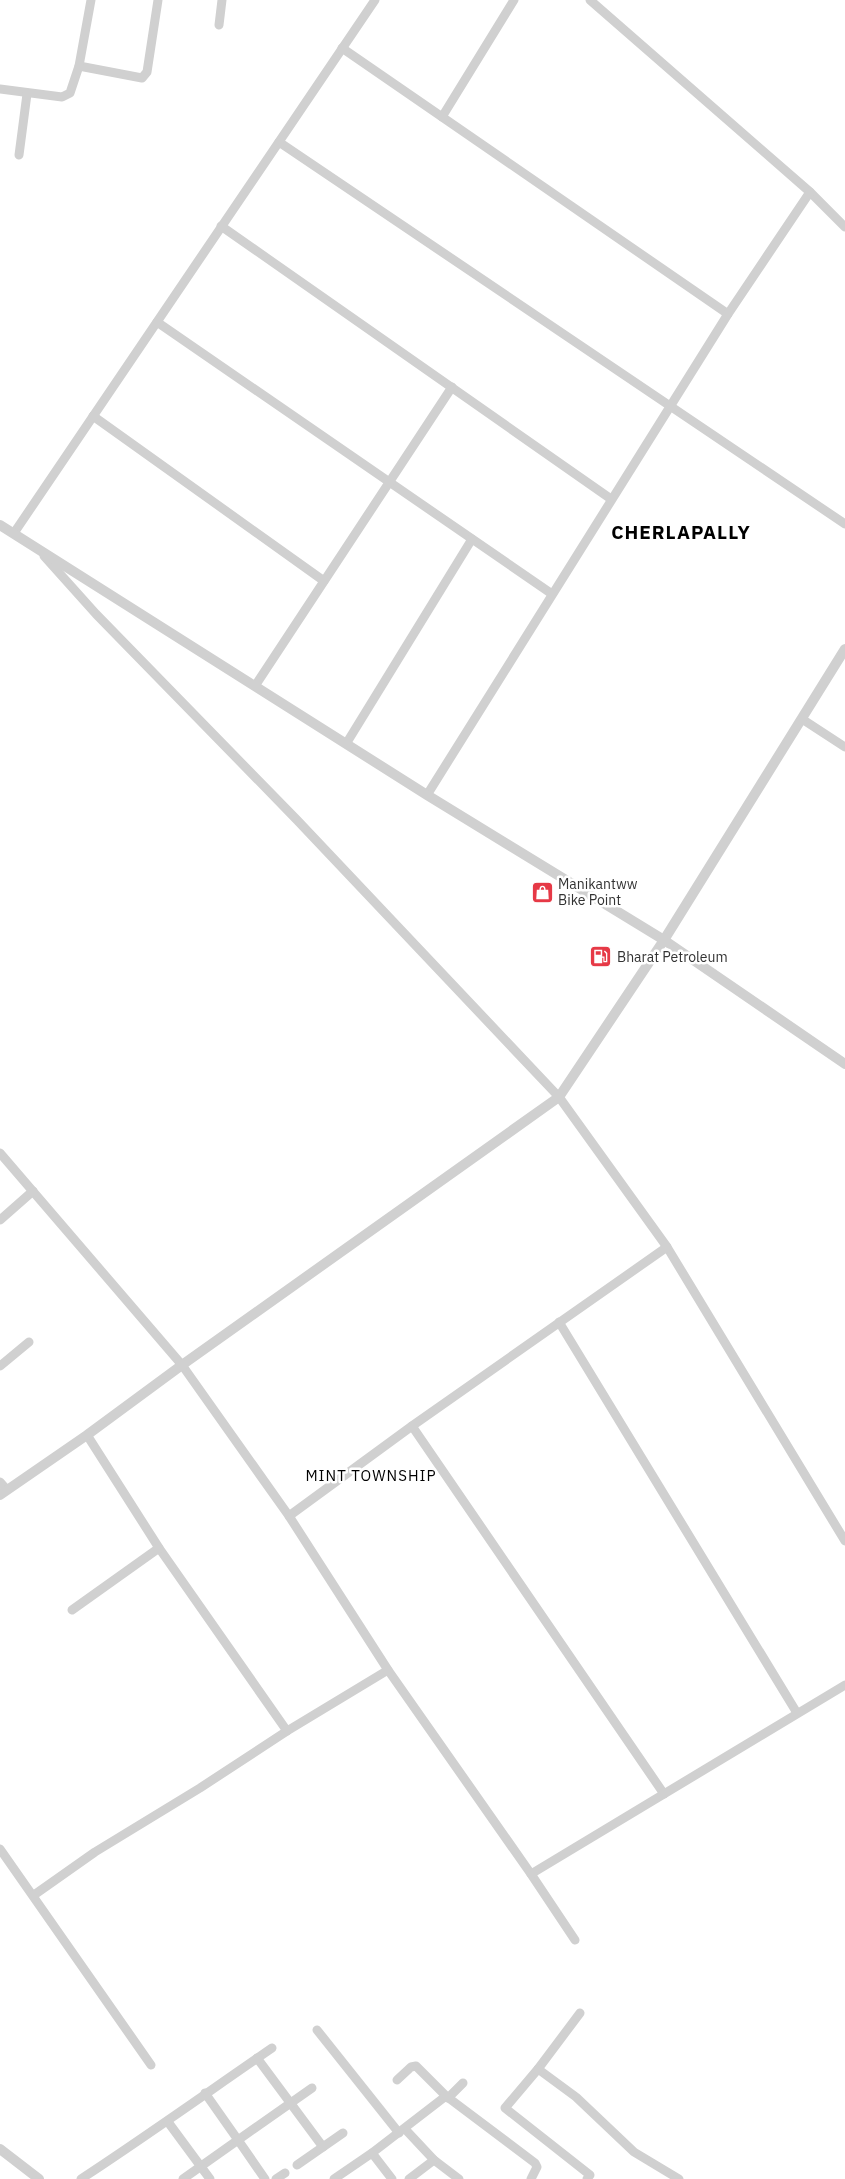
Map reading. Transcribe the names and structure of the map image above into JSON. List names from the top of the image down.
{
  "districts": ["CHERLAPALLY", "MINT TOWNSHIP"],
  "places": {
    "shop": ["Manikantww Bike Point"],
    "fuel station": ["Bharat Petroleum"]
  }
}
